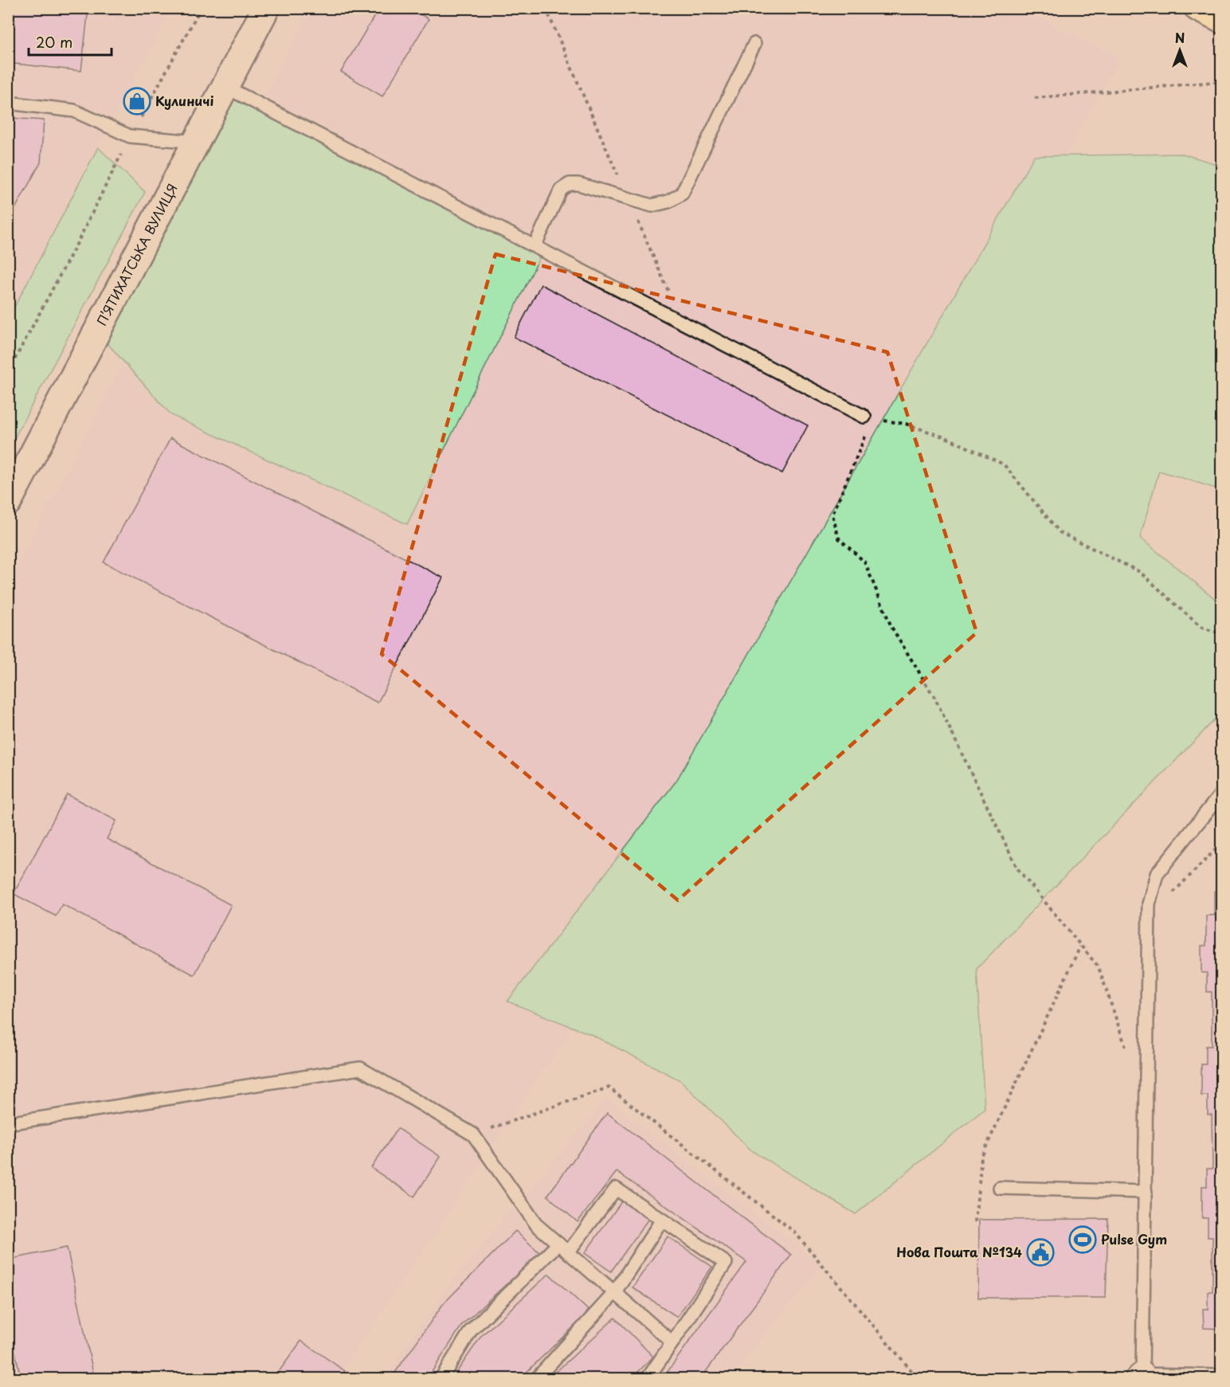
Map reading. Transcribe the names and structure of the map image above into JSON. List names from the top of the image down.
{
  "streets": {
    "street": ["П’ЯТИХАТСЬКА ВУЛИЦЯ"]
  },
  "places": {
    "shop": ["Кулиничі"],
    "sports": ["Pulse Gym"],
    "public building": ["Нова Пошта №134"]
  },
  "scale_bar": "20 m",
  "north": "top"
}
